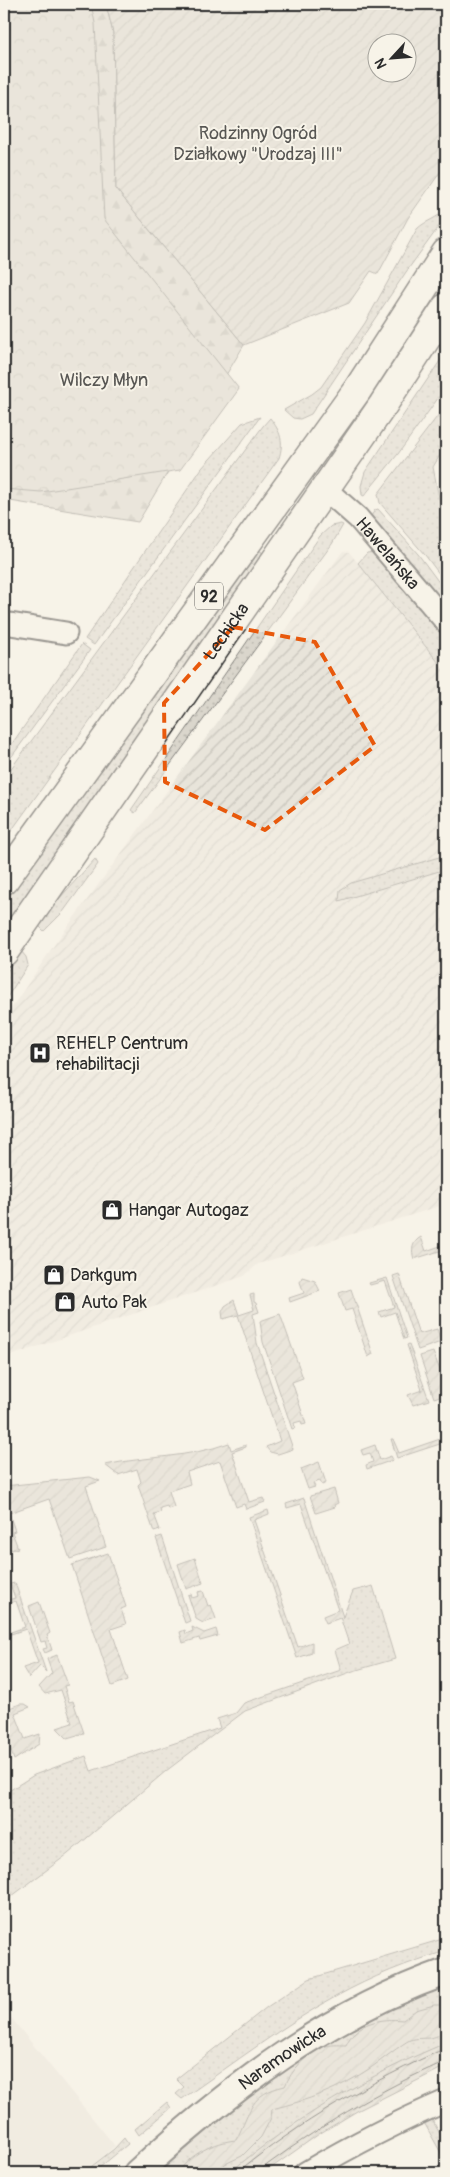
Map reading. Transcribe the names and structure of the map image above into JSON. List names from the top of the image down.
{
  "streets": {
    "main road": ["92", "Lechicka"],
    "street": ["Hawelańska", "Naramowicka"]
  },
  "crossings": [
    ["Hawelańska", "Lechicka"]
  ],
  "parks": ["Rodzinny Ogród Działkowy \"Urodzaj III\"", "Wilczy Młyn"],
  "places": {
    "hospital": ["REHELP Centrum rehabilitacji"],
    "shop": ["Hangar Autogaz", "Darkgum", "Auto Pak"]
  },
  "north": "bottom left"
}
